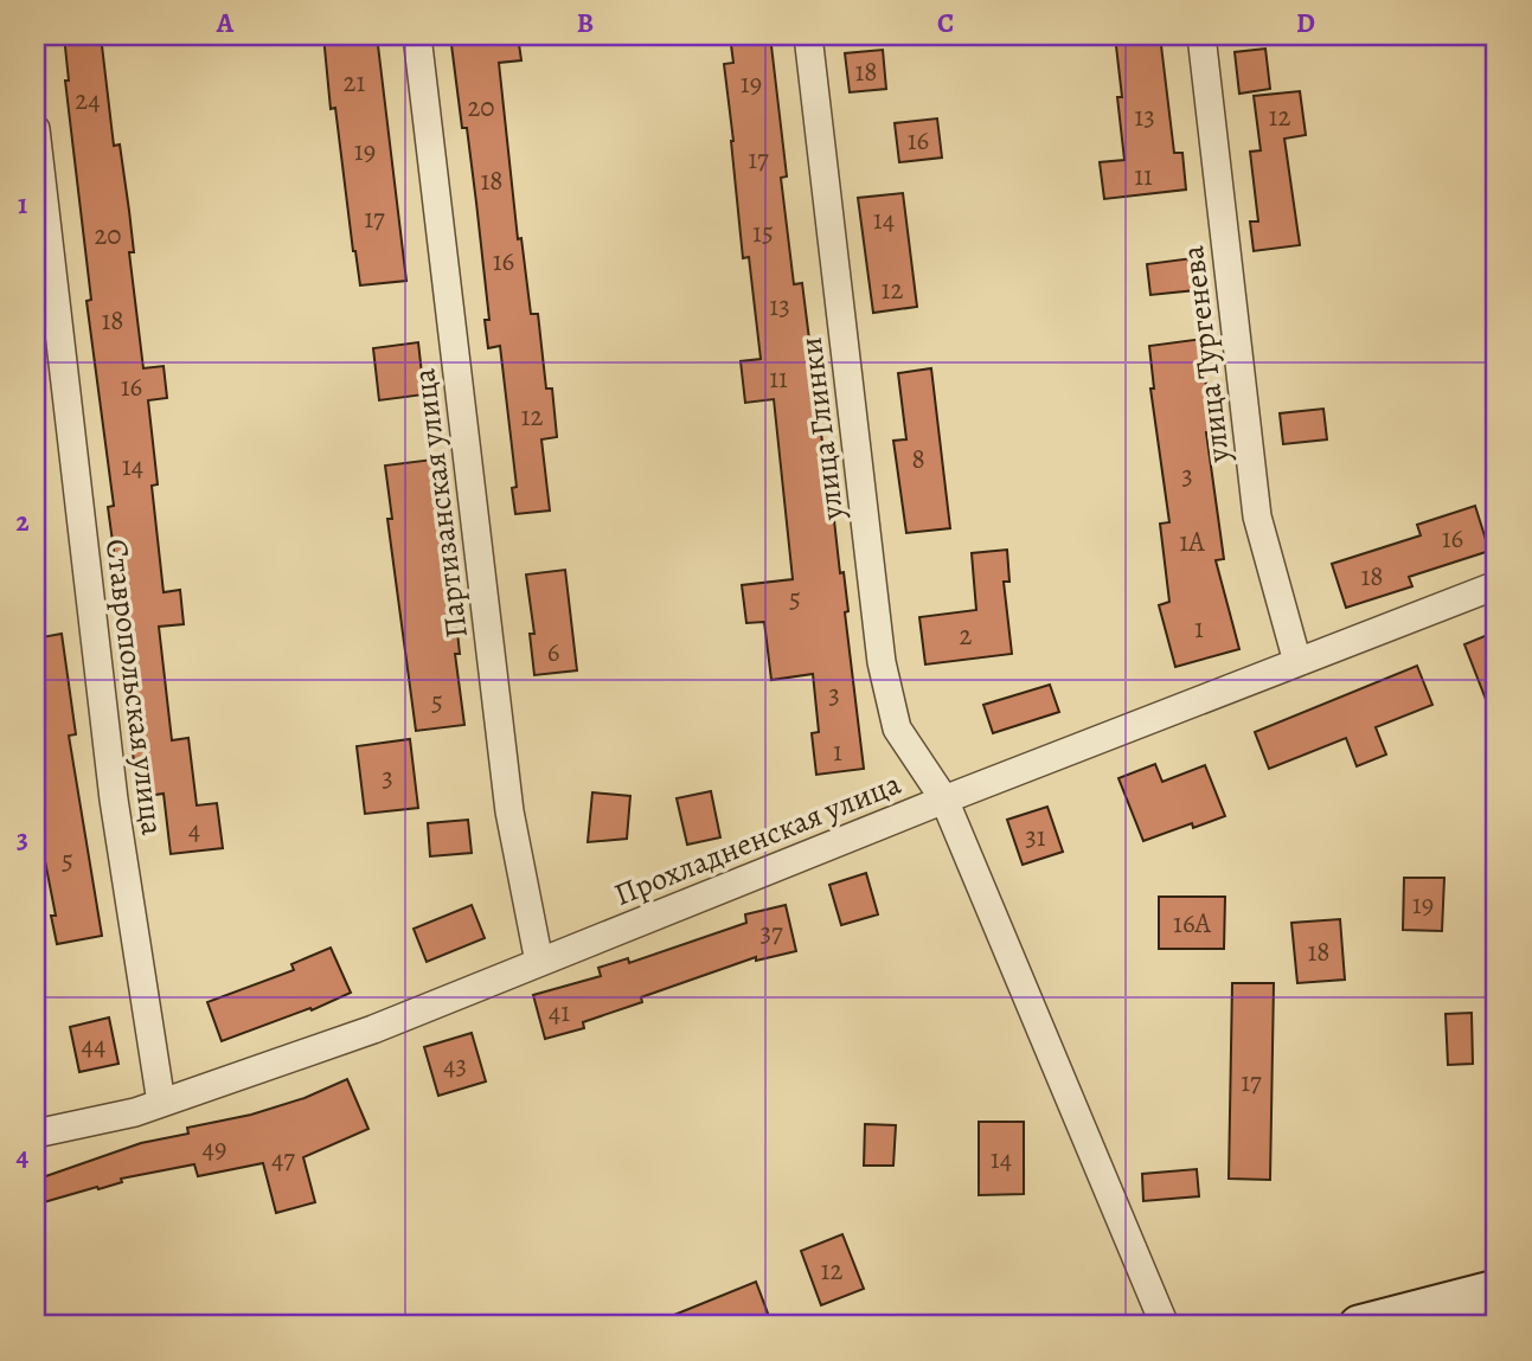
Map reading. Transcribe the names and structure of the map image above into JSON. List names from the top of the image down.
{
  "streets": {
    "street": [
      "улица Тургенева",
      "улица Глинки",
      "Партизанская улица",
      "Ставропольская улица",
      "Прохладненская улица"
    ]
  },
  "crossings": [
    ["улица Тургенева", "Прохладненская улица"],
    ["улица Глинки", "Прохладненская улица"],
    ["Партизанская улица", "Прохладненская улица"],
    ["Ставропольская улица", "Прохладненская улица"]
  ],
  "house_numbers": [
    "18",
    "21",
    "19",
    "24",
    "20",
    "13",
    "12",
    "16",
    "19",
    "17",
    "11",
    "18",
    "17",
    "14",
    "15",
    "20",
    "16",
    "12",
    "13",
    "18",
    "11",
    "16",
    "12",
    "8",
    "14",
    "3",
    "16",
    "1А",
    "18",
    "5",
    "1",
    "2",
    "6",
    "3",
    "5",
    "1",
    "3",
    "4",
    "31",
    "5",
    "19",
    "16А",
    "37",
    "18",
    "41",
    "44",
    "43",
    "17",
    "49",
    "47",
    "14",
    "12"
  ],
  "grid": {
    "columns": [
      "A",
      "B",
      "C",
      "D"
    ],
    "rows": [
      "1",
      "2",
      "3",
      "4"
    ]
  }
}
